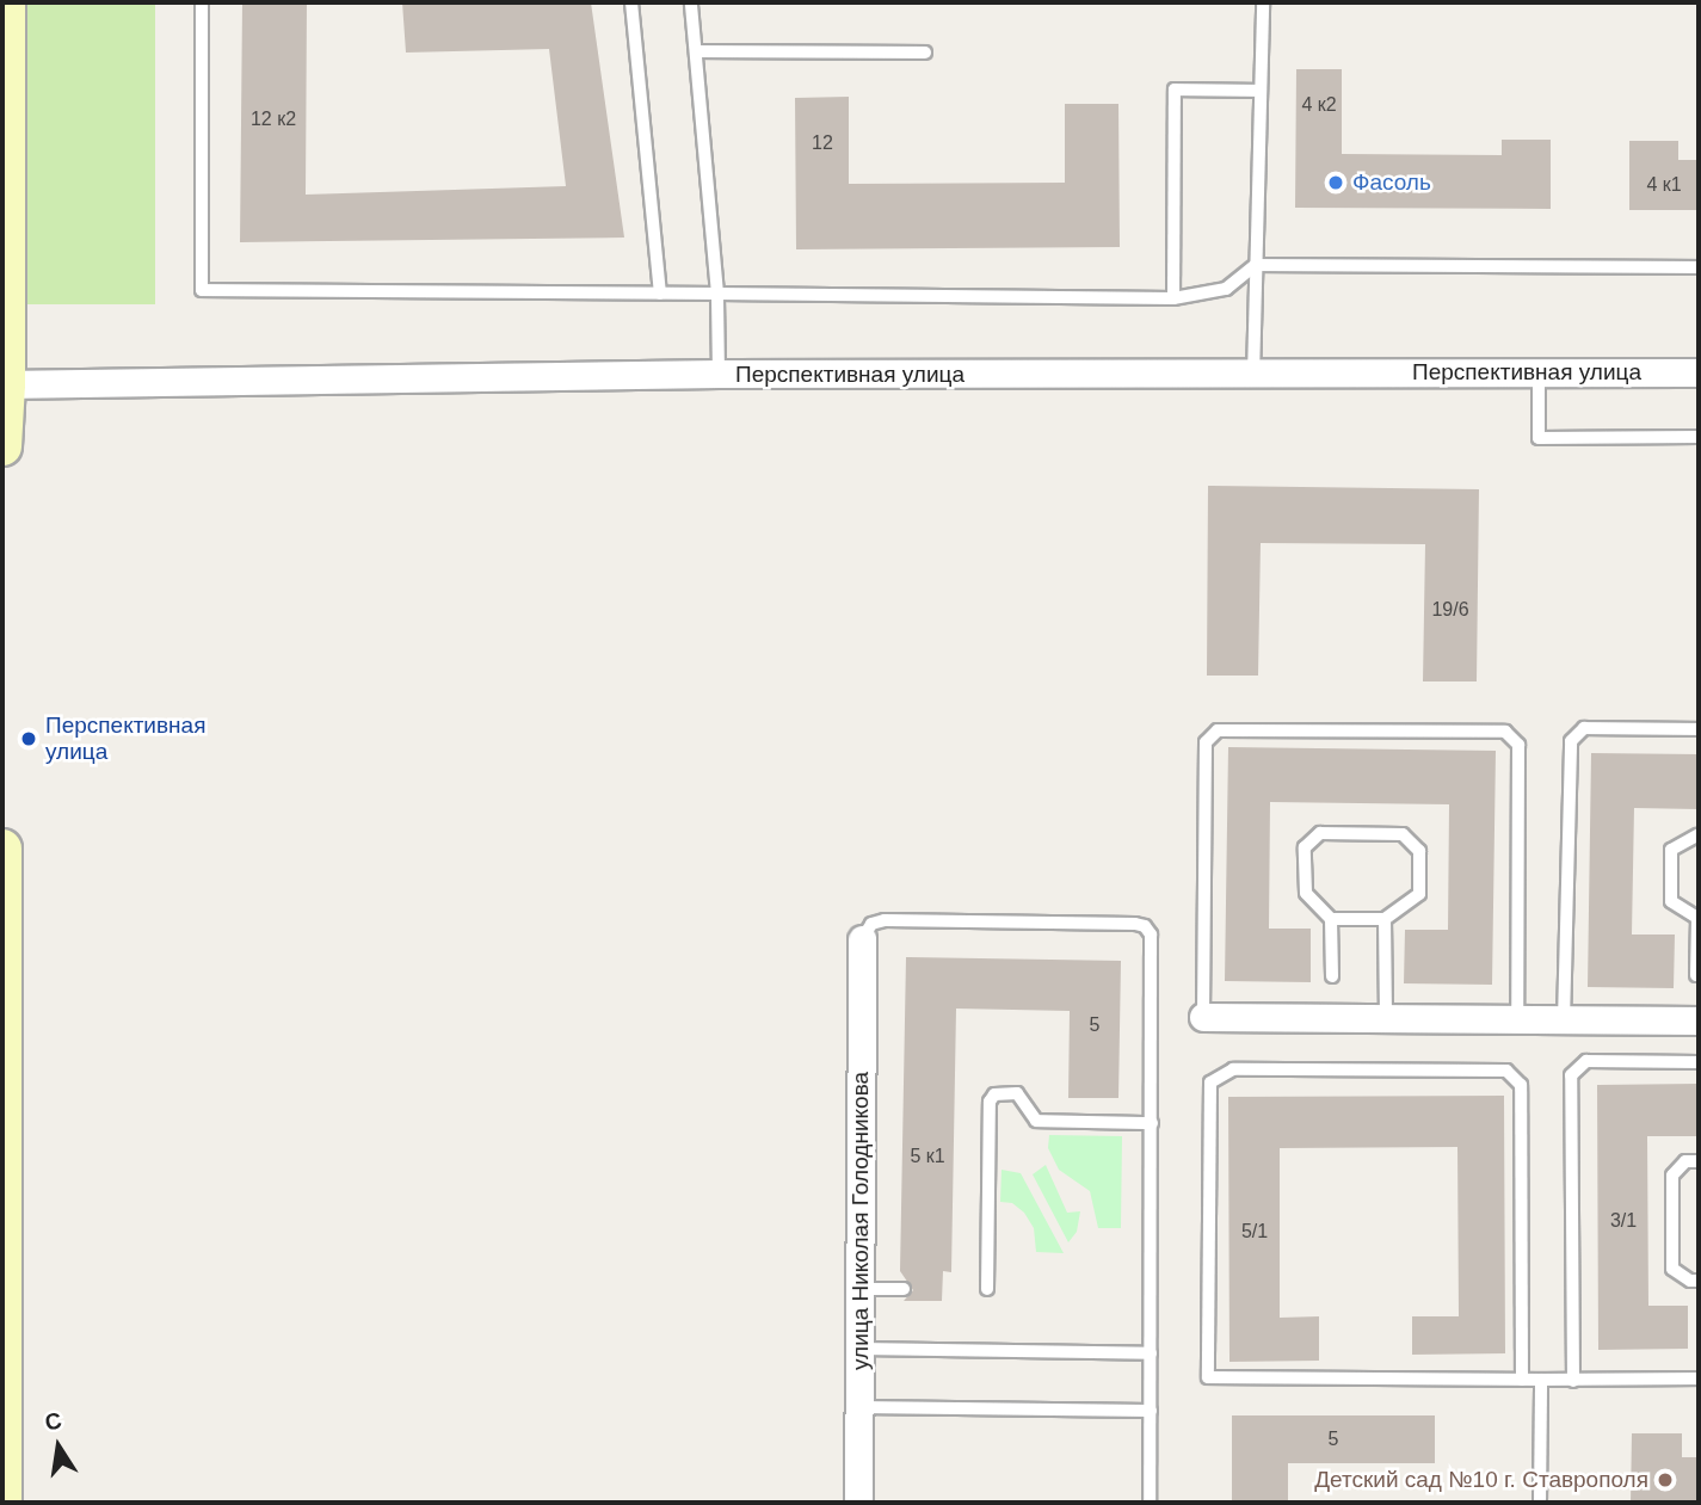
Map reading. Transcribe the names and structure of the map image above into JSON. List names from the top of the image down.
{
  "streets": {
    "street": ["Перспективная улица", "улица Николая Голодникова"]
  },
  "places": ["Фасоль", "Перспективная улица", "Детский сад №10 г. Ставрополя"],
  "house_numbers": [
    "4 к2",
    "12 к2",
    "12",
    "4 к1",
    "19/6",
    "5",
    "5 к1",
    "3/1",
    "5/1",
    "5"
  ],
  "north": "top"
}
